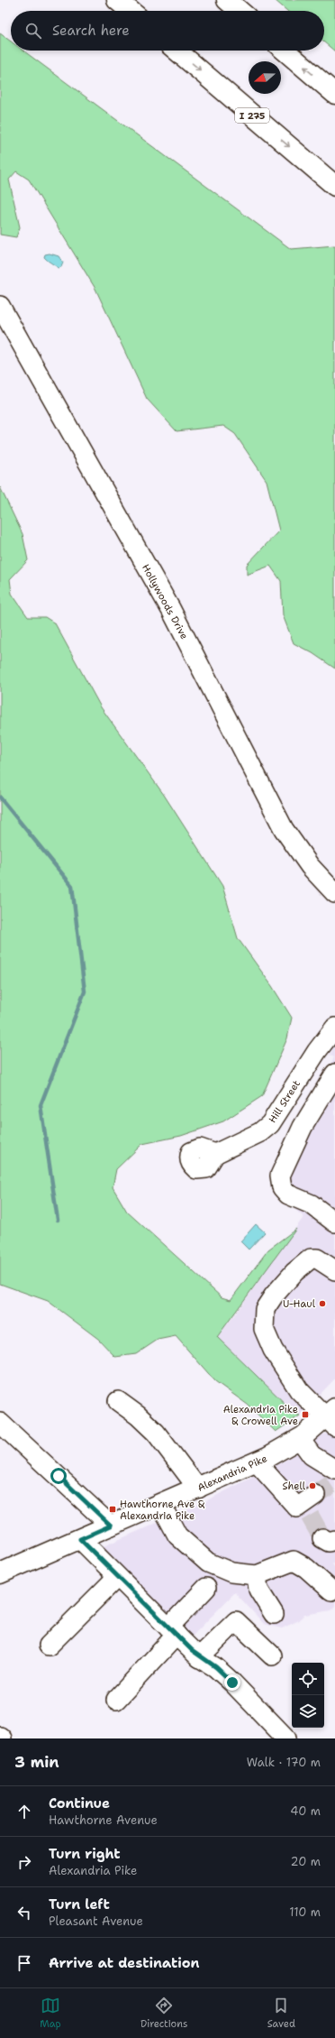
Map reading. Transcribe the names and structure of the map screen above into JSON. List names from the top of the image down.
{
  "streets": {
    "main road": ["I 275", "Alexandria Pike"],
    "street": ["Hollywoods Drive", "Hill Street"]
  },
  "places": {
    "other": ["U-Haul", "Shell"],
    "transit": ["Alexandria Pike & Crowell Ave", "Hawthorne Ave & Alexandria Pike"]
  },
  "north": "left",
  "page": {
    "search": "Search here",
    "heading": ["3 min", "Walk · 170 m"],
    "list": [
      ["Continue", "Hawthorne Avenue", "40 m"],
      ["Turn right", "Alexandria Pike", "20 m"],
      ["Turn left", "Pleasant Avenue", "110 m"],
      "Arrive at destination"
    ],
    "nav": ["Map", "Directions", "Saved"]
  }
}
